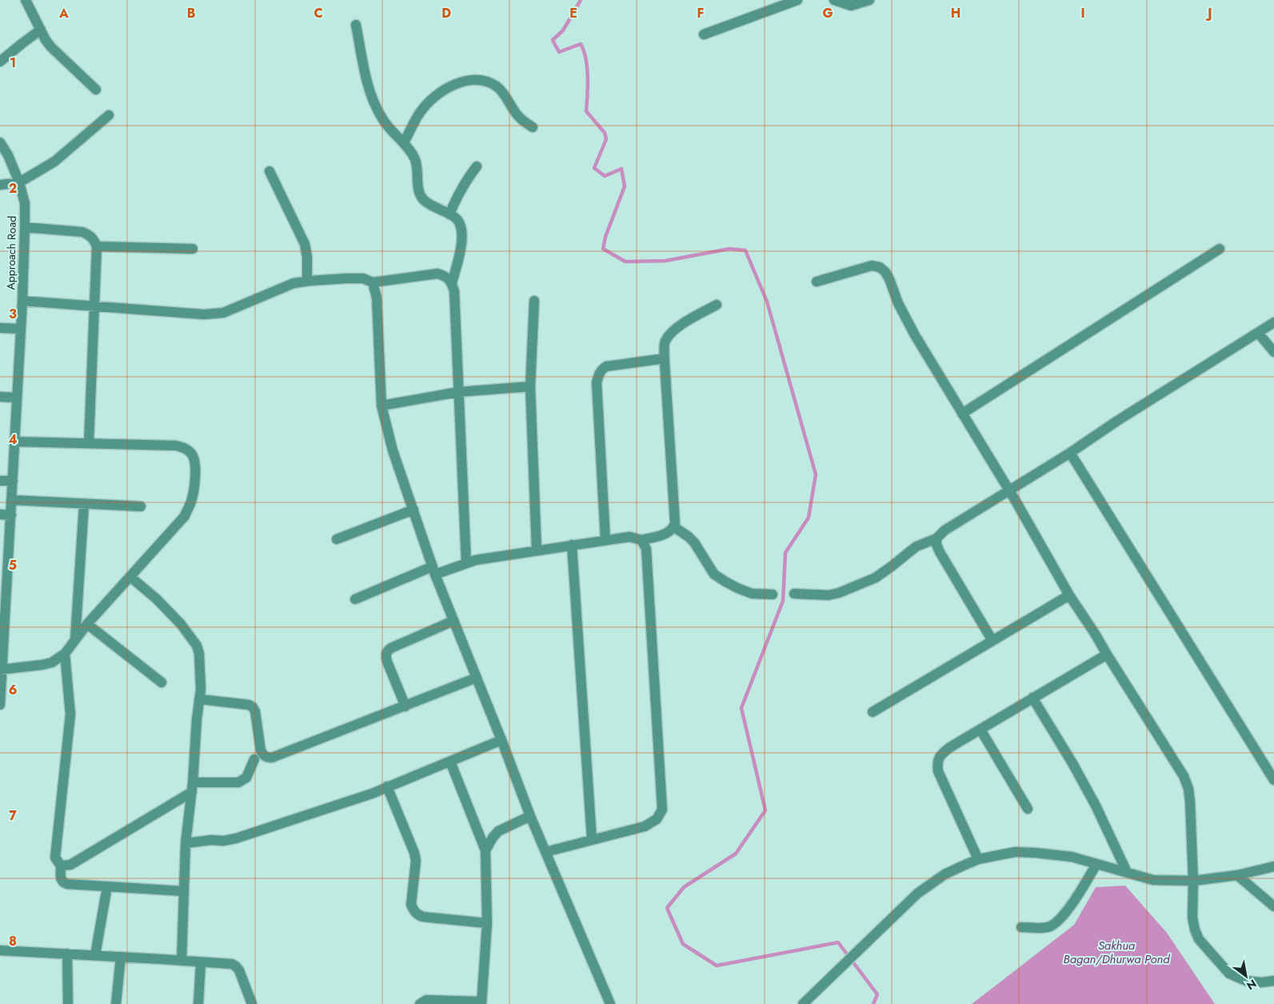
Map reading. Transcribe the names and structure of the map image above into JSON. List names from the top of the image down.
{
  "streets": {
    "street": ["Approach Road"]
  },
  "water": ["Sakhua Bagan/Dhurwa Pond"],
  "north": "bottom right",
  "grid": {
    "columns": [
      "A",
      "B",
      "C",
      "D",
      "E",
      "F",
      "G",
      "H",
      "I",
      "J"
    ],
    "rows": [
      "1",
      "2",
      "3",
      "4",
      "5",
      "6",
      "7",
      "8"
    ]
  }
}
